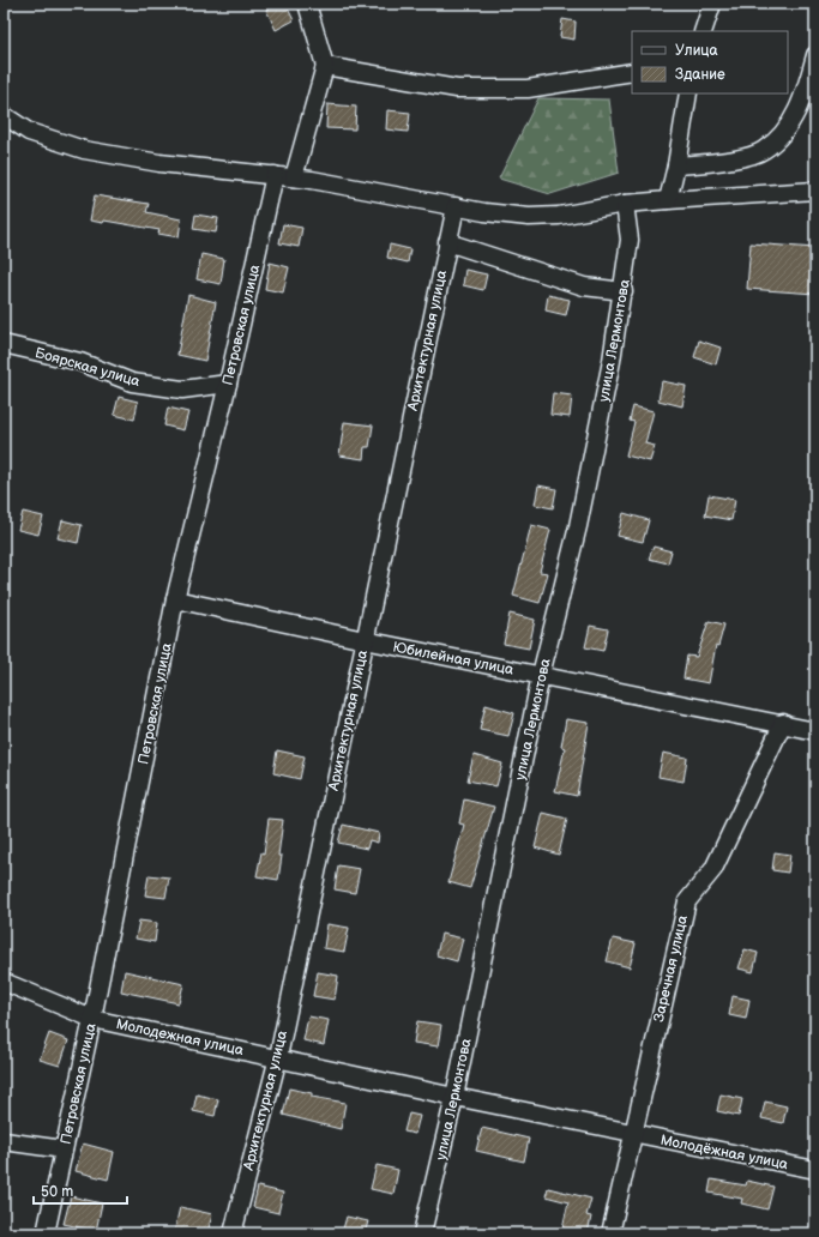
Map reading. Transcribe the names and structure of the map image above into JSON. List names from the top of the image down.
{
  "streets": {
    "street": [
      "Петровская улица",
      "Архитектурная улица",
      "улица Лермонтова",
      "Боярская улица",
      "Юбилейная улица",
      "Заречная улица",
      "Молодежная улица",
      "Молодёжная улица"
    ]
  },
  "crossings": [
    ["Петровская улица", "Боярская улица"],
    ["Петровская улица", "Юбилейная улица"],
    ["Петровская улица", "Молодежная улица"],
    ["Архитектурная улица", "Юбилейная улица"],
    ["Архитектурная улица", "Молодежная улица"],
    ["улица Лермонтова", "Юбилейная улица"],
    ["улица Лермонтова", "Молодежная улица"],
    ["улица Лермонтова", "Молодёжная улица"],
    ["Юбилейная улица", "Заречная улица"],
    ["Заречная улица", "Молодёжная улица"],
    ["Молодежная улица", "Молодёжная улица"]
  ],
  "legend": ["Улица", "Здание"],
  "scale_bar": "50 m"
}
